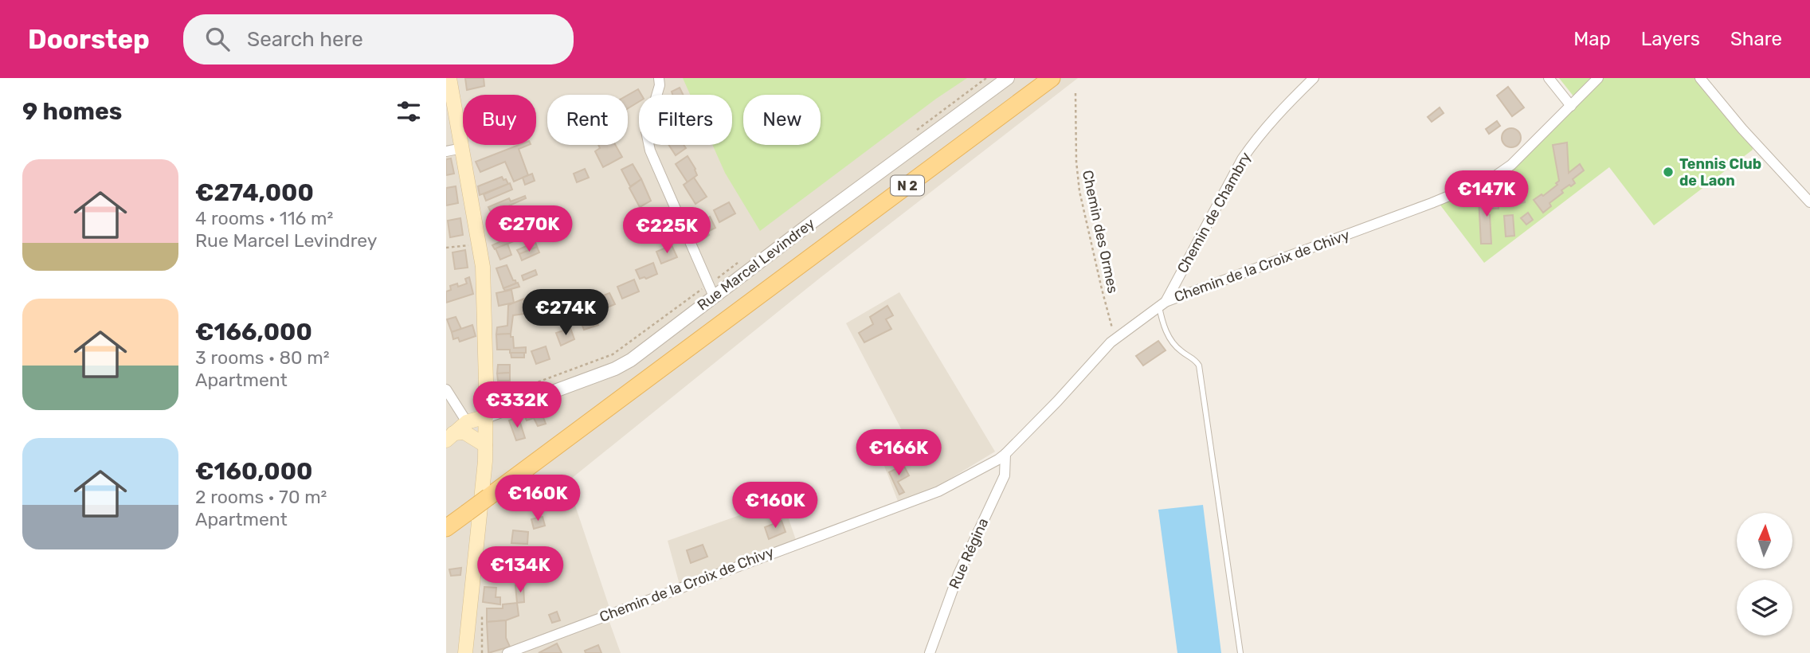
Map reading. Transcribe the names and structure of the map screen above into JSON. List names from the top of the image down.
{
  "streets": {
    "main road": ["N 2"],
    "street": [
      "Chemin de Chambry",
      "Rue Marcel Levindrey",
      "Chemin de la Croix de Chivy",
      "Rue Régina"
    ],
    "path": ["Chemin des Ormes"]
  },
  "crossings": [
    ["Chemin de Chambry", "Chemin de la Croix de Chivy"],
    ["Chemin des Ormes", "Chemin de la Croix de Chivy"],
    ["Chemin de la Croix de Chivy", "Rue Régina"]
  ],
  "places": ["Tennis Club de Laon"],
  "north": "top",
  "page": {
    "header": "Doorstep",
    "search": "Search here",
    "nav": ["Map", "Layers", "Share"],
    "heading": "9 homes",
    "chip": [
      "Buy",
      "Rent",
      "Filters",
      "New"
    ],
    "list": [
      {
        "name": "€274,000",
        "note": "4 rooms · 116 m² · Rue Marcel Levindrey"
      },
      {
        "name": "€166,000",
        "note": "3 rooms · 80 m² · Apartment"
      },
      {
        "name": "€160,000",
        "note": "2 rooms · 70 m² · Apartment"
      }
    ],
    "price": [
      "€147K",
      "€270K",
      "€225K",
      "€274K",
      "€332K",
      "€166K",
      "€160K",
      "€160K",
      "€134K"
    ]
  }
}
